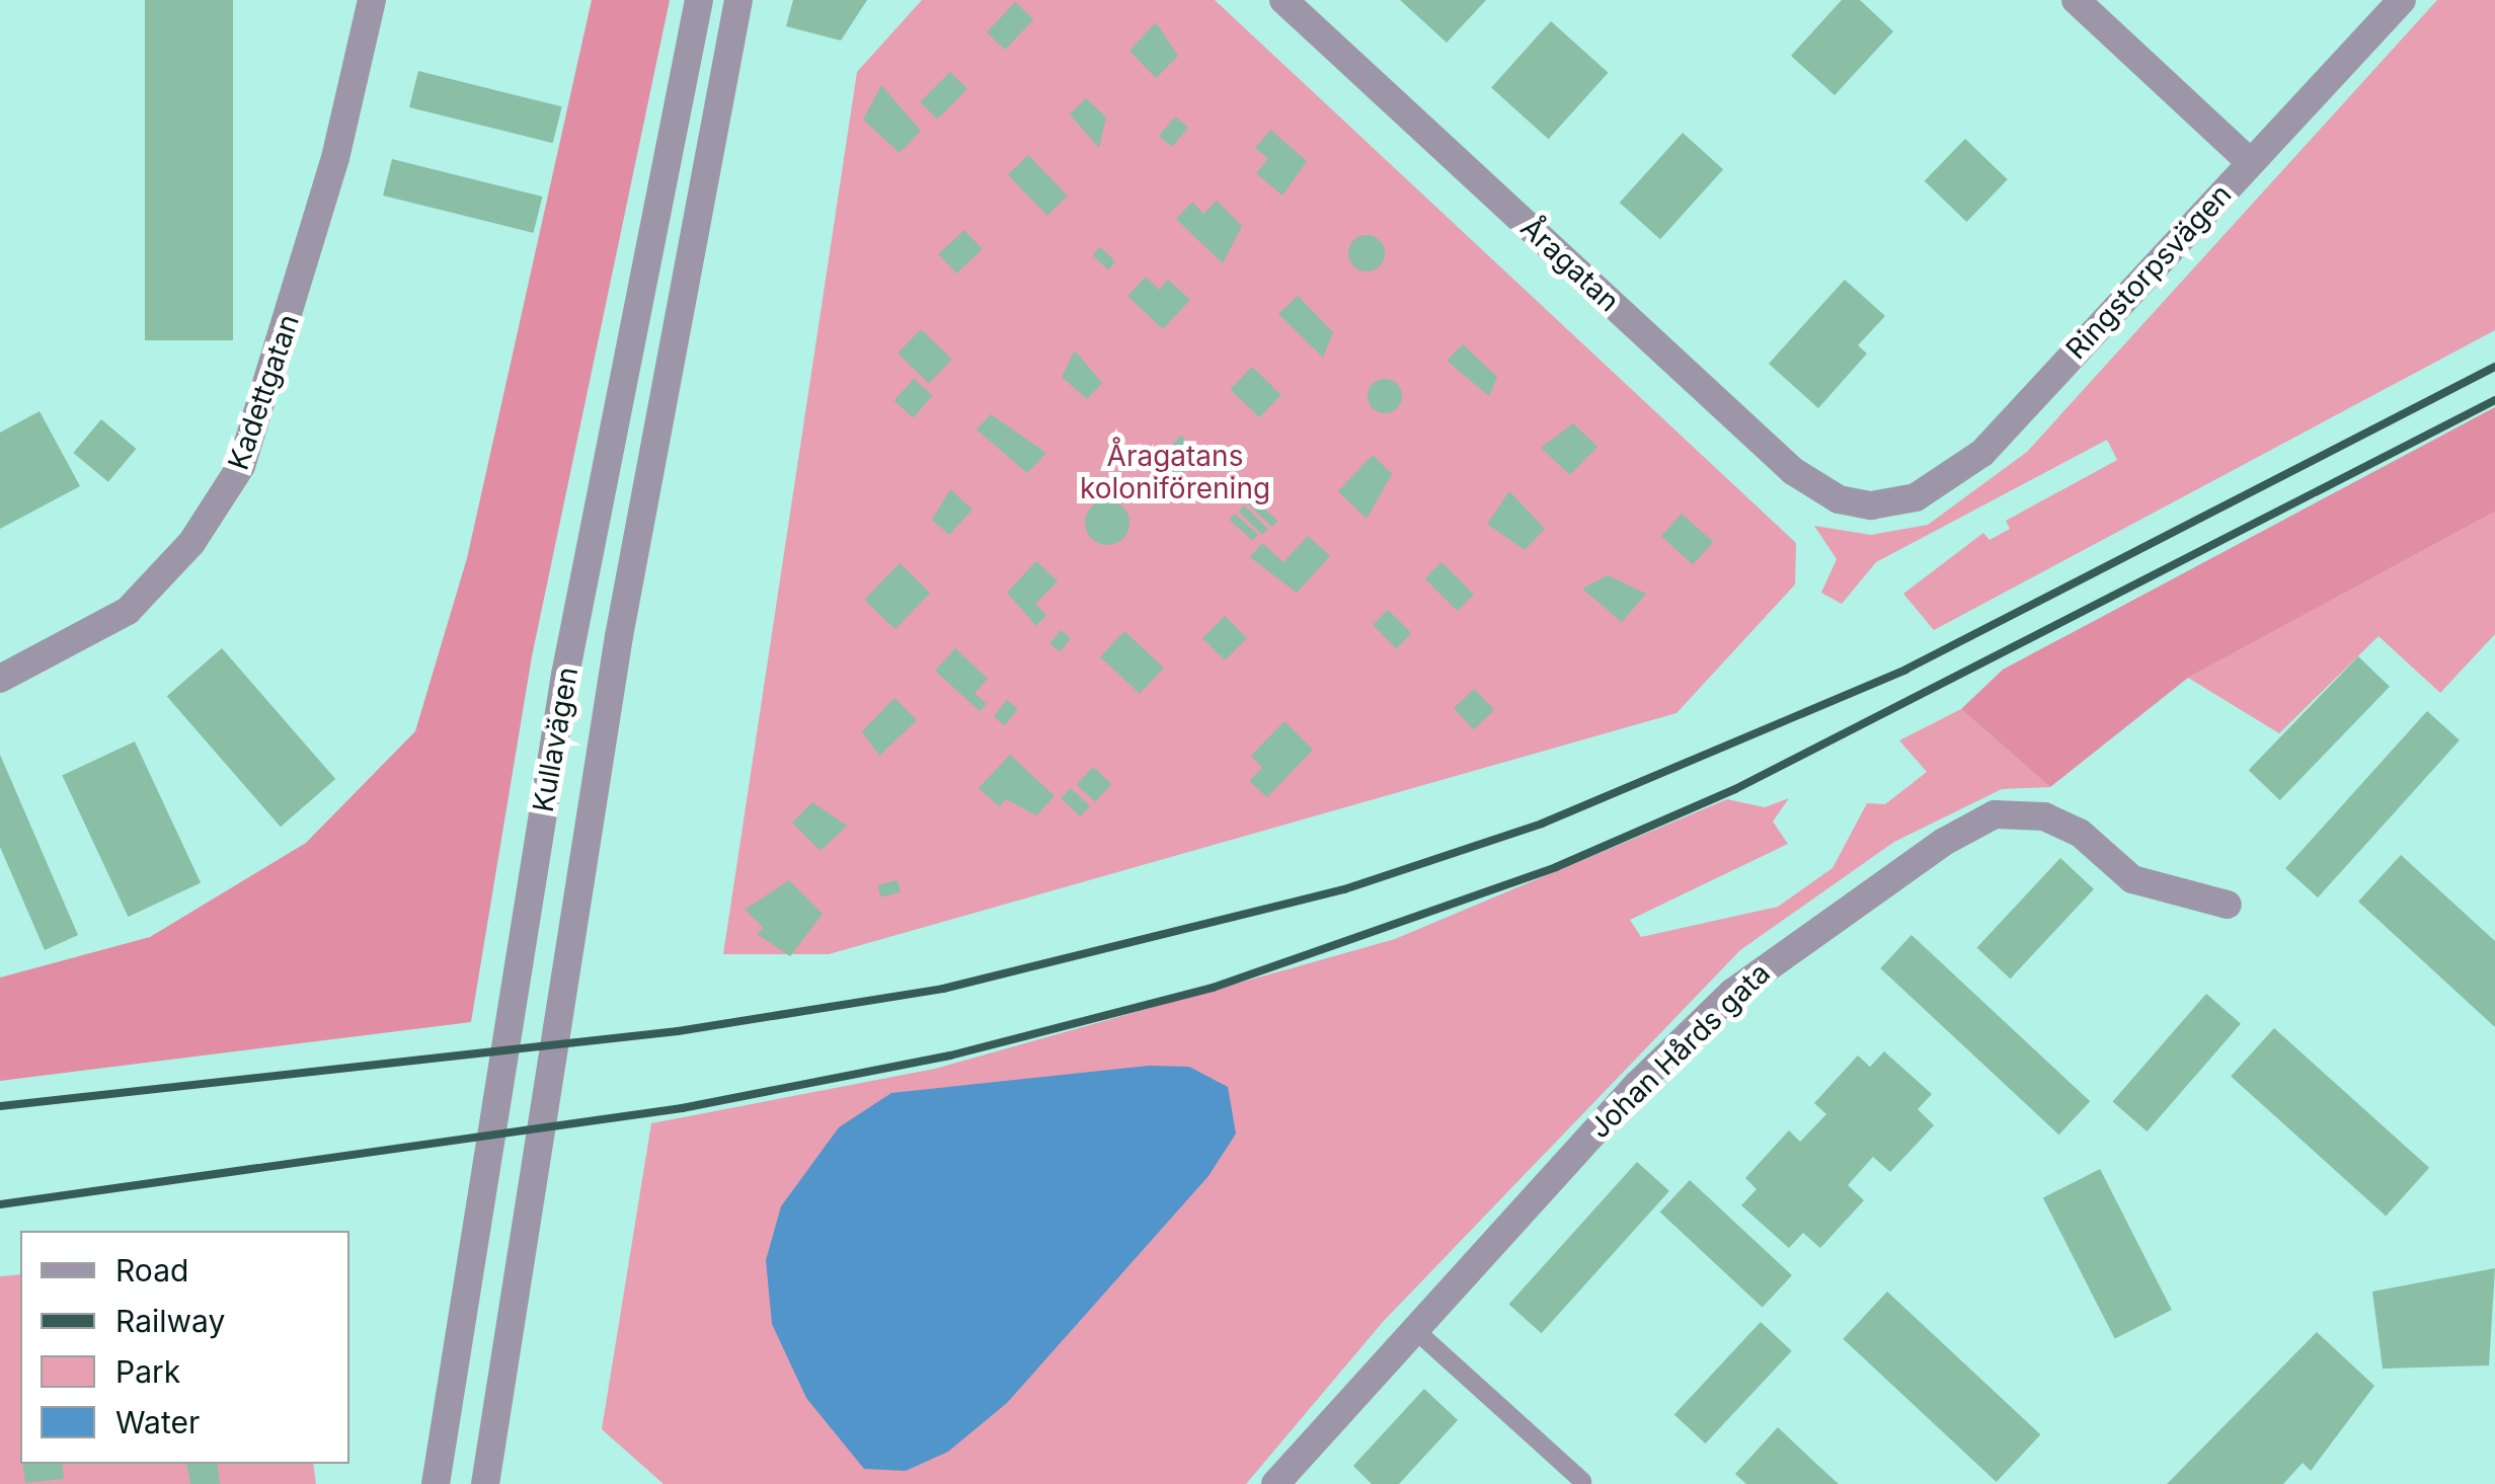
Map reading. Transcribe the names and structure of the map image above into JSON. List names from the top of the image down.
{
  "streets": {
    "street": [
      "Åragatan",
      "Ringstorpsvägen",
      "Kadettgatan",
      "Kullavägen",
      "Johan Hårds gata"
    ]
  },
  "crossings": [
    ["Åragatan", "Ringstorpsvägen"]
  ],
  "parks": ["Åragatans koloniförening"],
  "legend": [
    "Road",
    "Railway",
    "Park",
    "Water"
  ]
}
